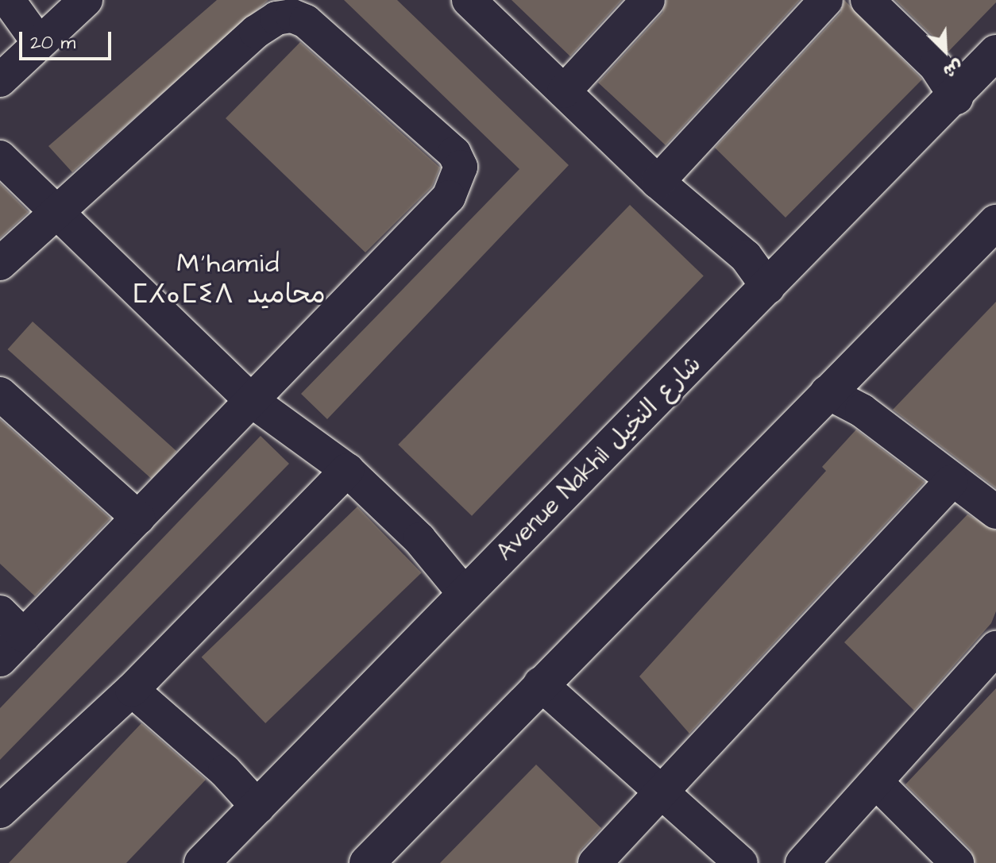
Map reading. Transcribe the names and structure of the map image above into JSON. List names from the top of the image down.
{
  "streets": {
    "street": ["Avenue Nakhil شارع النخيل"]
  },
  "districts": ["M'hamid ⵎⵃⴰⵎⵉⴷ محاميد"],
  "scale_bar": "20 m",
  "north": "bottom right"
}
